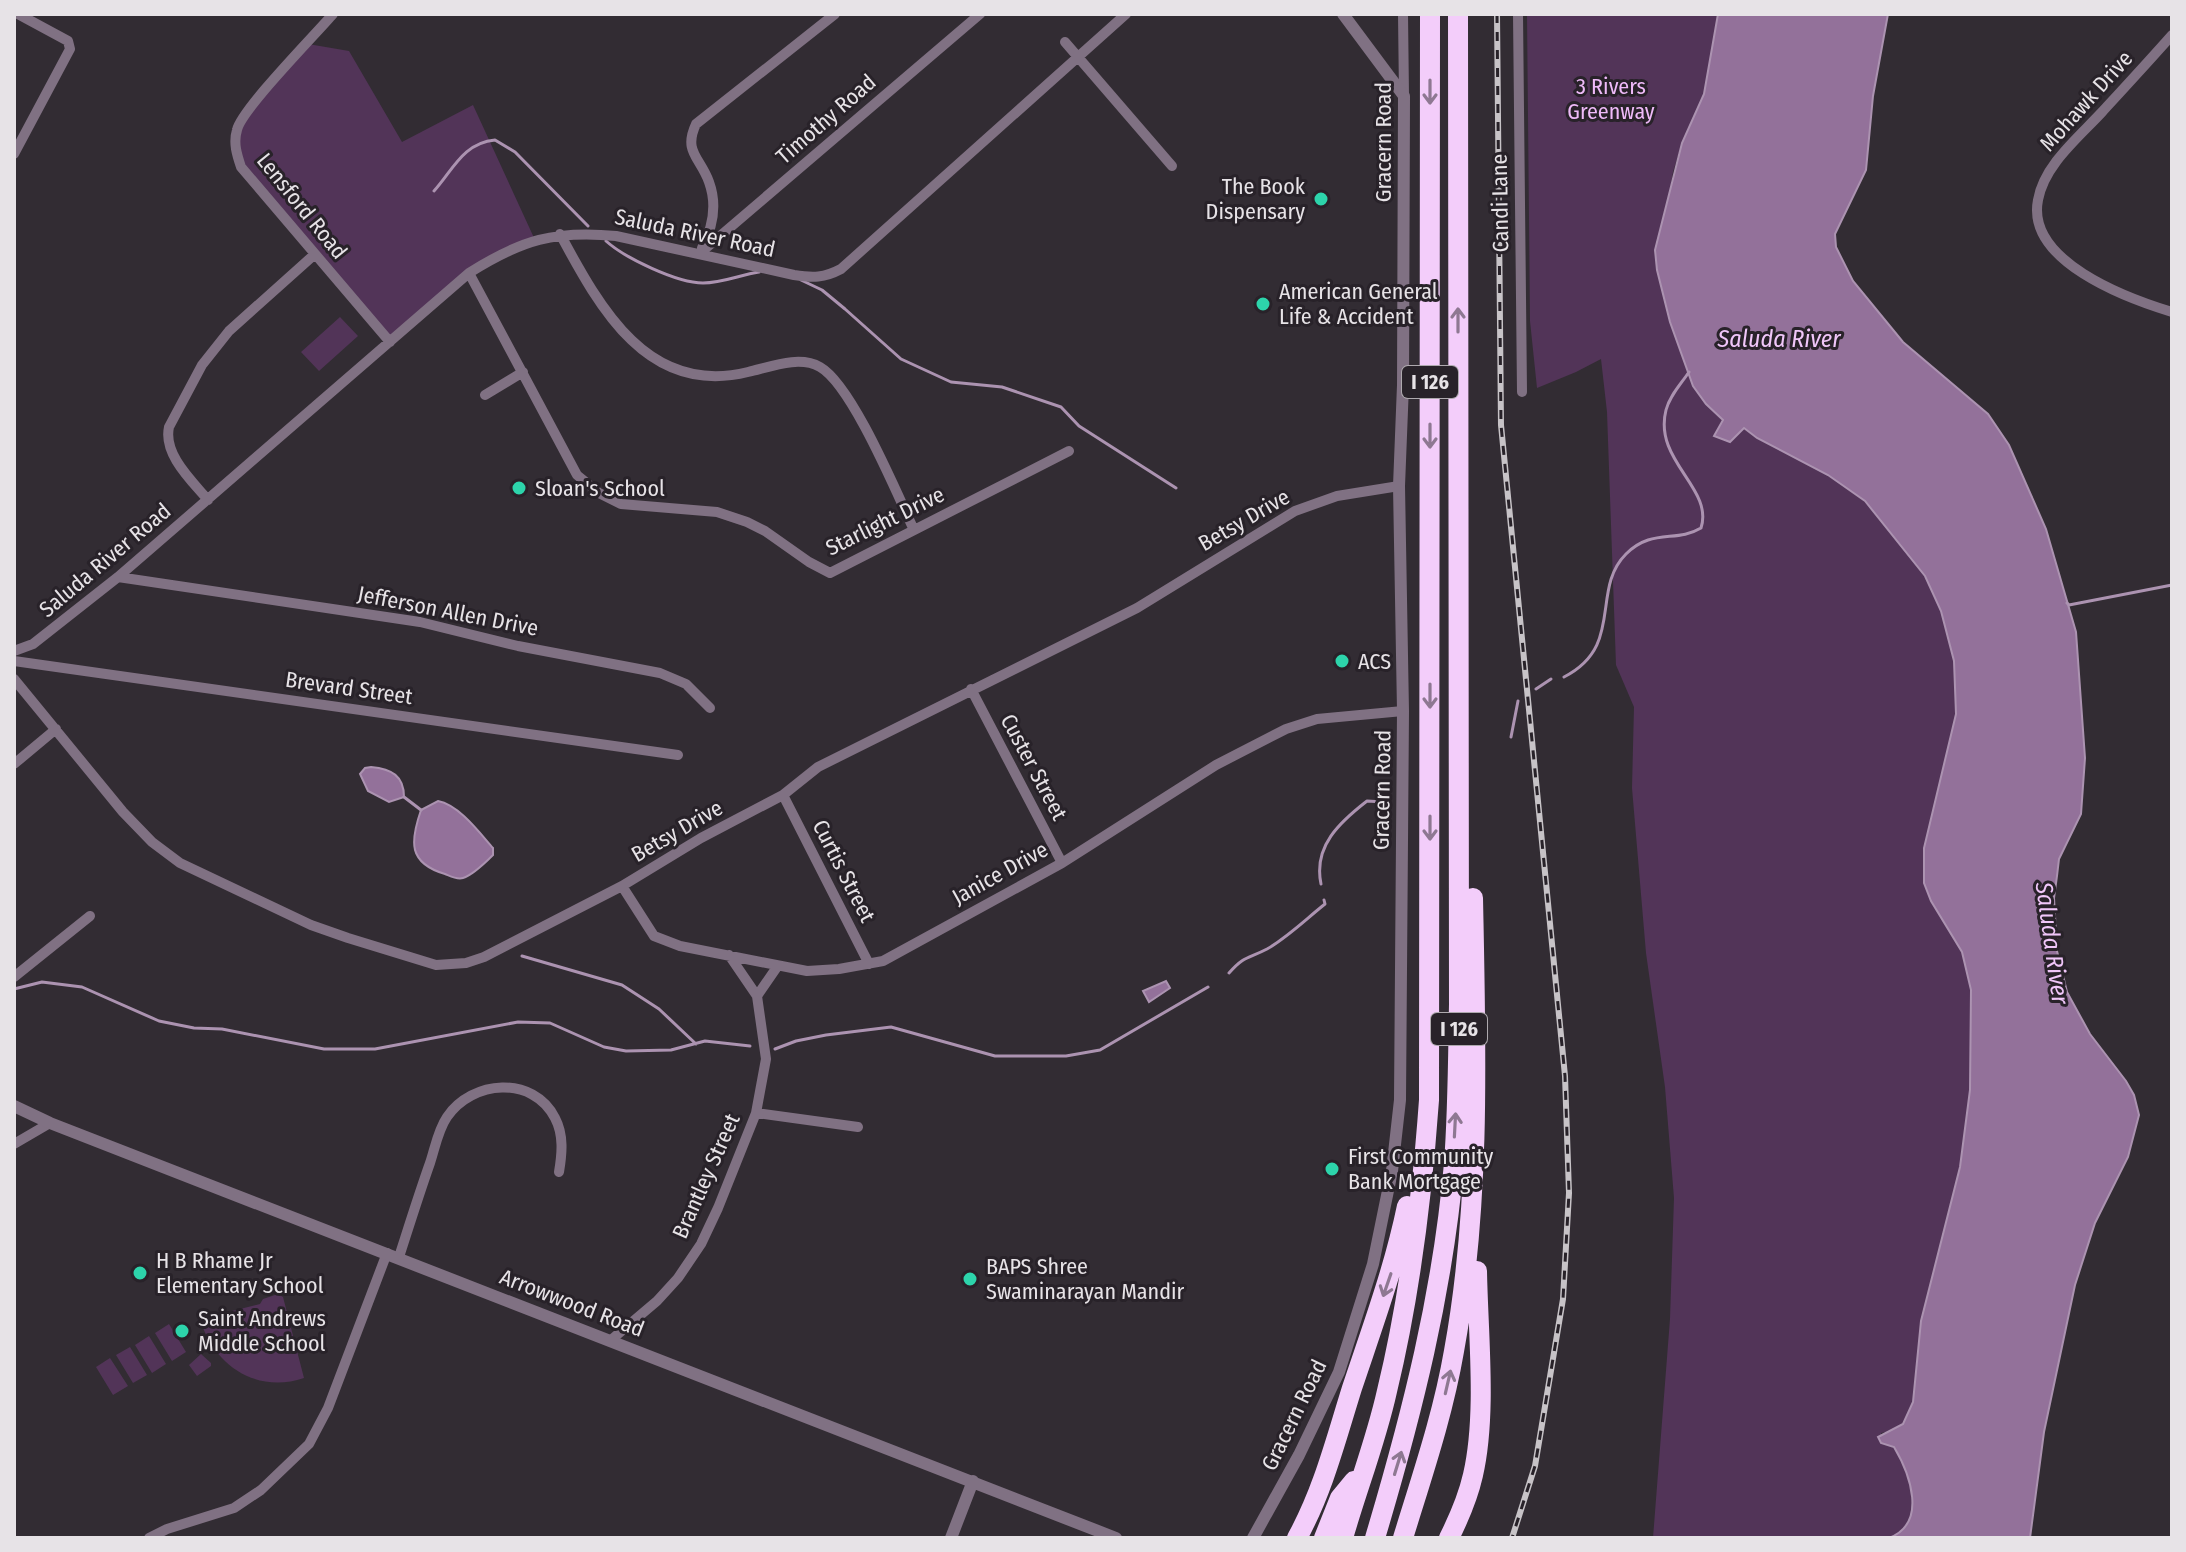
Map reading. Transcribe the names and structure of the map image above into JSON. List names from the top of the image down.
{
  "streets": {
    "highway": ["I 126"],
    "street": [
      "Mohawk Drive",
      "Timothy Road",
      "Gracern Road",
      "Candi Lane",
      "Lensford Road",
      "Saluda River Road",
      "Betsy Drive",
      "Starlight Drive",
      "Jefferson Allen Drive",
      "Brevard Street",
      "Custer Street",
      "Curtis Street",
      "Janice Drive",
      "Brantley Street",
      "Arrowwood Road"
    ]
  },
  "crossings": [
    ["Timothy Road", "Saluda River Road"],
    ["Gracern Road", "Betsy Drive"],
    ["Gracern Road", "Janice Drive"],
    ["Lensford Road", "Saluda River Road"],
    ["Saluda River Road", "Starlight Drive"],
    ["Saluda River Road", "Jefferson Allen Drive"],
    ["Betsy Drive", "Custer Street"],
    ["Betsy Drive", "Curtis Street"],
    ["Betsy Drive", "Janice Drive"],
    ["Custer Street", "Janice Drive"],
    ["Curtis Street", "Janice Drive"],
    ["Janice Drive", "Brantley Street"],
    ["Brantley Street", "Arrowwood Road"]
  ],
  "water": ["Saluda River"],
  "parks": ["3 Rivers Greenway"],
  "places": [
    "The Book Dispensary",
    "American General Life & Accident",
    "Sloan's School",
    "ACS",
    "First Community Bank Mortgage",
    "H B Rhame Jr Elementary School",
    "BAPS Shree Swaminarayan Mandir",
    "Saint Andrews Middle School"
  ]
}
